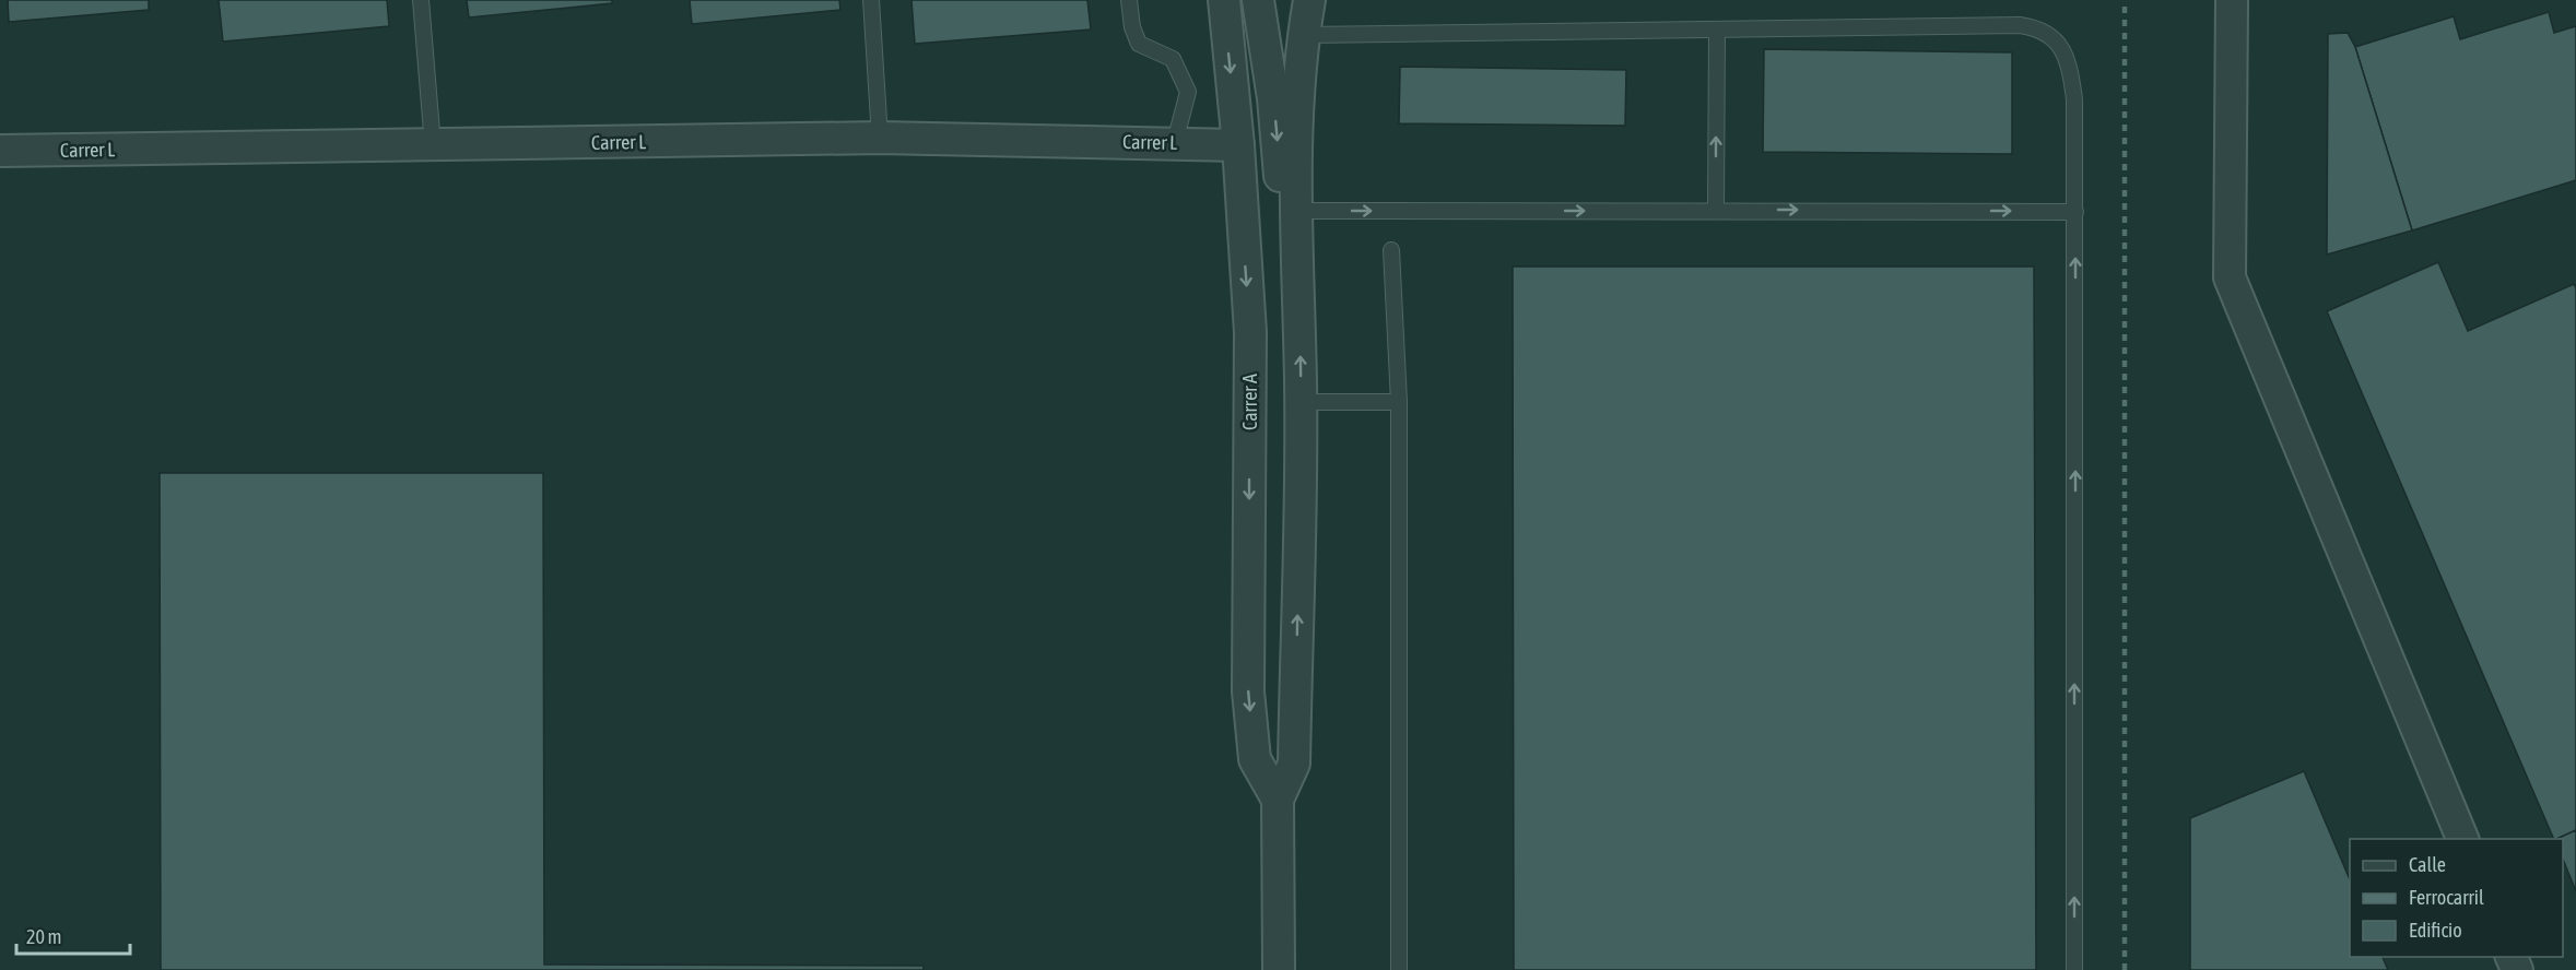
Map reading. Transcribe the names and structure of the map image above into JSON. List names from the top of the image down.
{
  "streets": {
    "street": ["Carrer L", "Carrer A"]
  },
  "crossings": [
    ["Carrer L", "Carrer A"]
  ],
  "legend": ["Calle", "Ferrocarril", "Edificio"],
  "scale_bar": "20 m"
}
